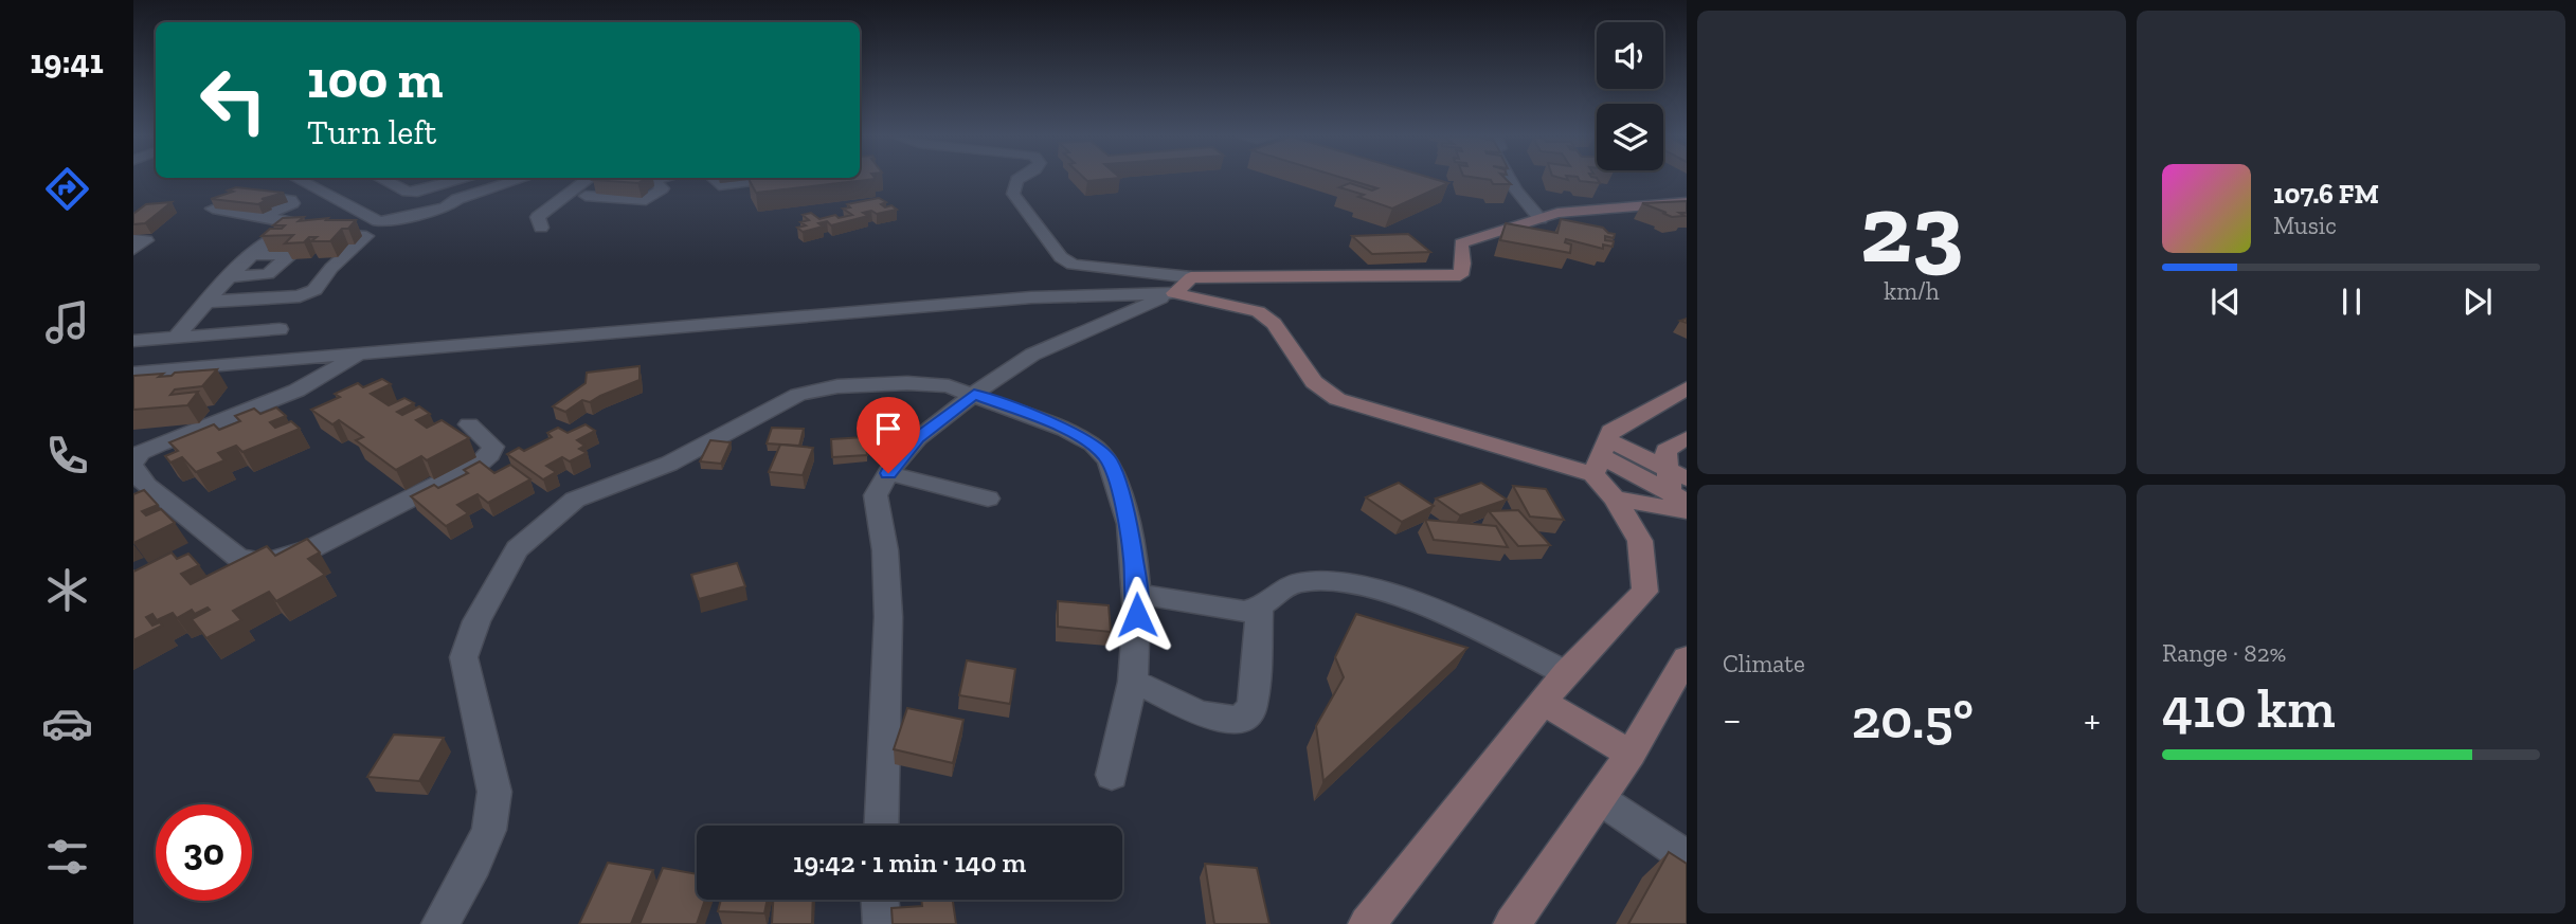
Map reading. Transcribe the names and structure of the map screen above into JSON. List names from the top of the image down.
{
  "page": {
    "tabs": "19:41",
    "tile": [
      ["23", "km/h"],
      "Climate",
      ["Range · 82%", "410 km"]
    ],
    "turn": ["100 m", "Turn left"],
    "song": ["107.6 FM", "Music"],
    "heat": ["−", "20.5°", "+"],
    "limit": "30",
    "trip": "19:42 · 1 min · 140 m"
  }
}
